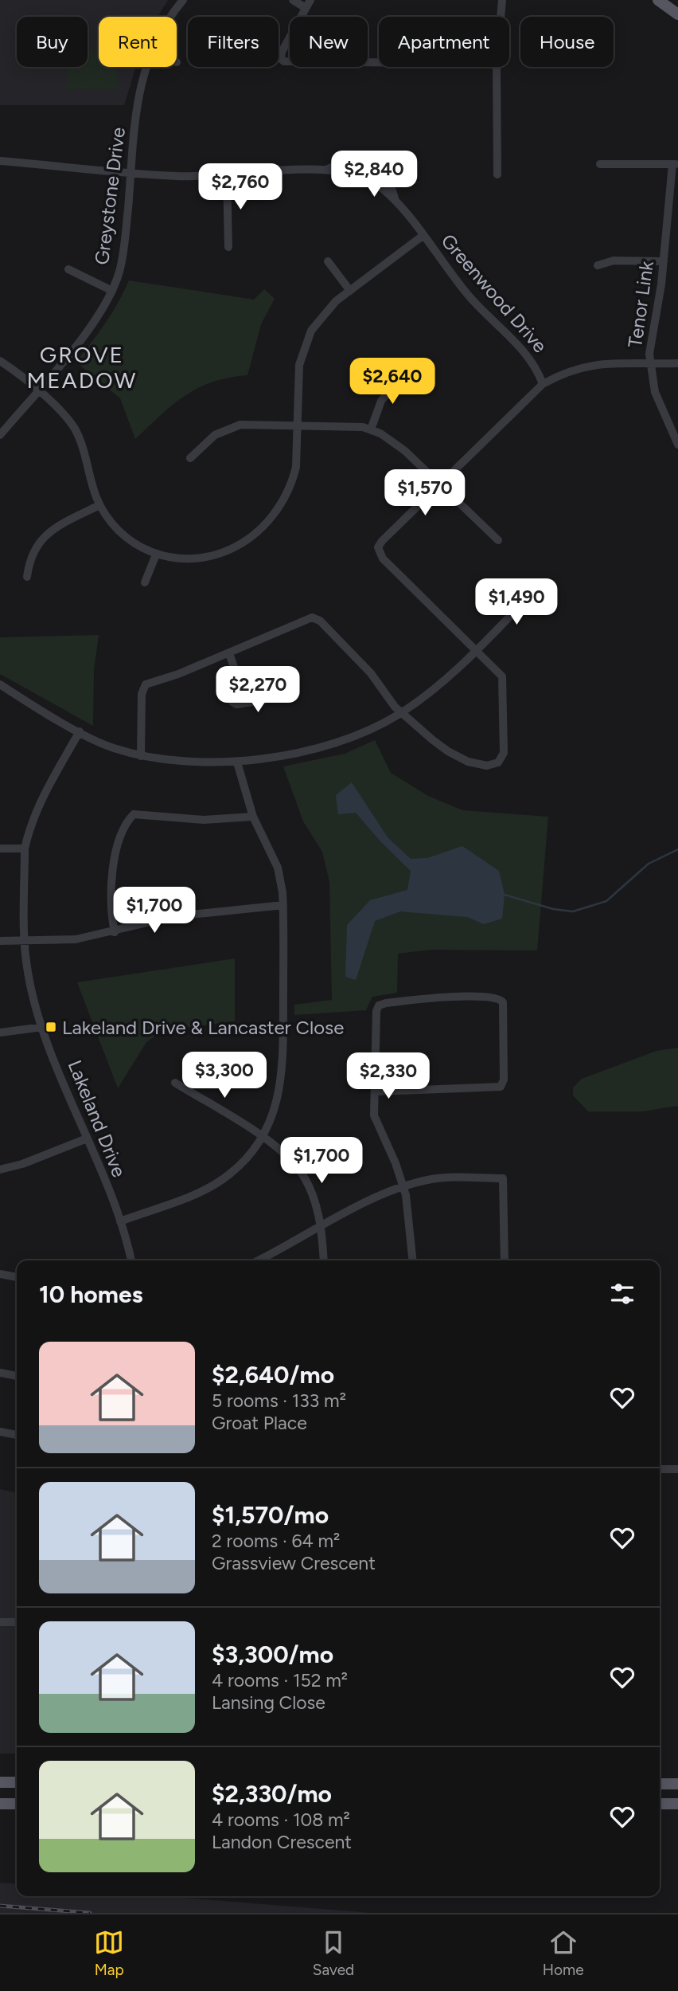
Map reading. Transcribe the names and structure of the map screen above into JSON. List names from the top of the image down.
{
  "streets": {
    "street": [
      "Greystone Drive",
      "Greenwood Drive",
      "Tenor Link",
      "Lakeland Drive"
    ]
  },
  "crossings": [
    ["Greystone Drive", "Greenwood Drive"]
  ],
  "districts": ["GROVE MEADOW"],
  "places": {
    "transit": ["Lakeland Drive & Lancaster Close"]
  },
  "page": {
    "chip": [
      "Buy",
      "Rent",
      "Filters",
      "New",
      "Apartment",
      "House"
    ],
    "price": [
      "$2,840",
      "$2,760",
      "$2,640",
      "$1,570",
      "$1,490",
      "$2,270",
      "$1,700",
      "$3,300",
      "$2,330",
      "$1,700"
    ],
    "heading": "10 homes",
    "list": [
      {
        "name": "$2,640/mo",
        "note": "5 rooms · 133 m² · Groat Place"
      },
      {
        "name": "$1,570/mo",
        "note": "2 rooms · 64 m² · Grassview Crescent"
      },
      {
        "name": "$3,300/mo",
        "note": "4 rooms · 152 m² · Lansing Close"
      },
      {
        "name": "$2,330/mo",
        "note": "4 rooms · 108 m² · Landon Crescent"
      }
    ],
    "tabs": ["Map", "Saved", "Home"]
  }
}
